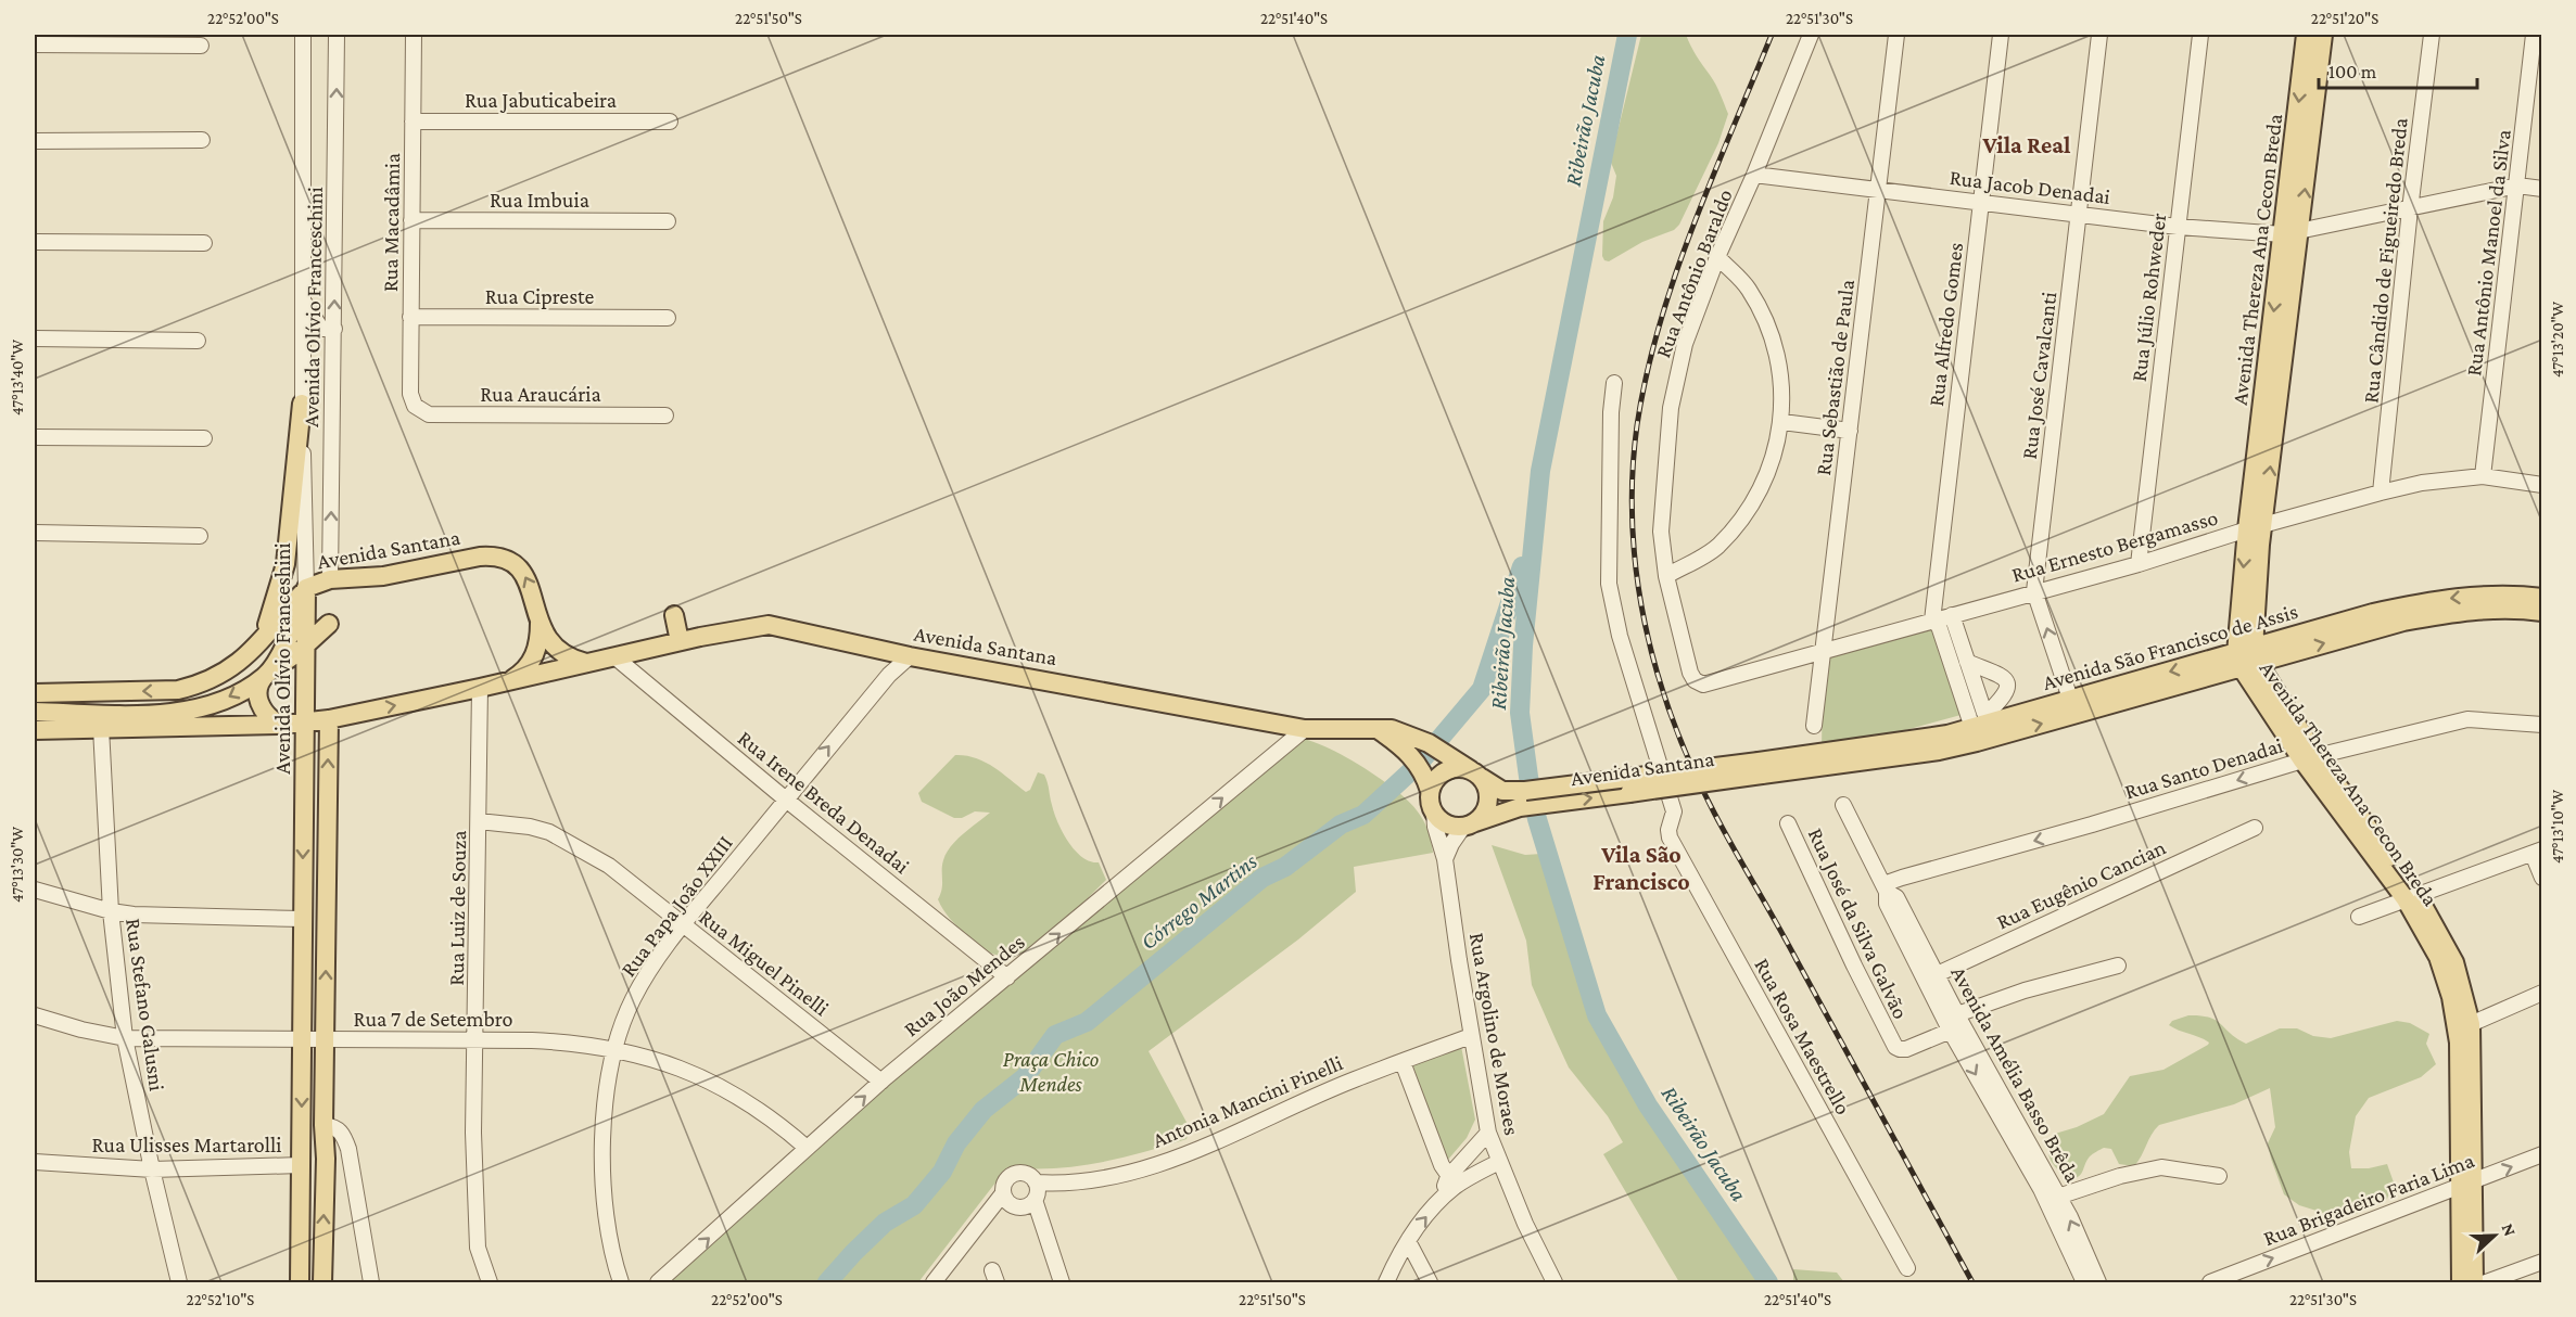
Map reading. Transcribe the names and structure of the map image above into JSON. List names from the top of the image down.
{
  "streets": {
    "main road": [
      "Avenida Thereza Ana Cecon Breda",
      "Avenida Santana",
      "Avenida São Francisco de Assis",
      "Avenida Olívio Franceshini"
    ],
    "street": [
      "Rua Jabuticabeira",
      "Rua Jacob Denadai",
      "Rua Imbuia",
      "Rua Macadâmia",
      "Rua Antônio Manoel da Silva",
      "Rua Cândido de Figueiredo Breda",
      "Rua Antônio Baraldo",
      "Rua Cipreste",
      "Rua Júlio Rohweder",
      "Avenida Olívio Franceschini",
      "Rua Alfredo Gomes",
      "Rua José Cavalcanti",
      "Rua Sebastião de Paula",
      "Rua Araucária",
      "Rua Ernesto Bergamasso",
      "Rua Santo Denadai",
      "Rua Irene Breda Denadai",
      "Rua Eugênio Cancian",
      "Rua Papa João XXIII",
      "Rua Luiz de Souza",
      "Rua José da Silva Galvão",
      "Rua Miguel Pinelli",
      "Rua João Mendes",
      "Rua Stefano Galusni",
      "Rua 7 de Setembro",
      "Rua Argolino de Moraes",
      "Rua Rosa Maestrello",
      "Avenida Amélia Basso Brêda",
      "Antonia Mancini Pinelli",
      "Rua Ulisses Martarolli",
      "Rua Brigadeiro Faria Lima"
    ]
  },
  "crossings": [
    ["Rua Jabuticabeira", "Rua Macadâmia"],
    ["Rua Jacob Denadai", "Rua Antônio Manoel da Silva"],
    ["Rua Jacob Denadai", "Avenida Thereza Ana Cecon Breda"],
    ["Rua Jacob Denadai", "Rua Cândido de Figueiredo Breda"],
    ["Rua Jacob Denadai", "Rua Antônio Baraldo"],
    ["Rua Jacob Denadai", "Rua Júlio Rohweder"],
    ["Rua Jacob Denadai", "Rua Alfredo Gomes"],
    ["Rua Jacob Denadai", "Rua José Cavalcanti"],
    ["Rua Jacob Denadai", "Rua Sebastião de Paula"],
    ["Rua Imbuia", "Rua Macadâmia"],
    ["Rua Macadâmia", "Rua Cipreste"],
    ["Rua Macadâmia", "Rua Araucária"],
    ["Rua Antônio Manoel da Silva", "Rua Ernesto Bergamasso"],
    ["Avenida Thereza Ana Cecon Breda", "Rua Ernesto Bergamasso"],
    ["Avenida Thereza Ana Cecon Breda", "Avenida São Francisco de Assis"],
    ["Avenida Thereza Ana Cecon Breda", "Rua Santo Denadai"],
    ["Avenida Thereza Ana Cecon Breda", "Rua Brigadeiro Faria Lima"],
    ["Rua Cândido de Figueiredo Breda", "Rua Ernesto Bergamasso"],
    ["Rua Antônio Baraldo", "Rua Ernesto Bergamasso"],
    ["Rua Júlio Rohweder", "Rua Ernesto Bergamasso"],
    ["Avenida Olívio Franceschini", "Avenida Santana"],
    ["Rua Alfredo Gomes", "Rua Ernesto Bergamasso"],
    ["Rua José Cavalcanti", "Rua Ernesto Bergamasso"],
    ["Rua José Cavalcanti", "Avenida São Francisco de Assis"],
    ["Rua Sebastião de Paula", "Rua Ernesto Bergamasso"],
    ["Avenida Santana", "Avenida São Francisco de Assis"],
    ["Avenida Santana", "Avenida Olívio Franceshini"],
    ["Avenida Santana", "Rua Irene Breda Denadai"],
    ["Avenida Santana", "Rua Papa João XXIII"],
    ["Avenida Santana", "Rua Luiz de Souza"],
    ["Avenida Santana", "Rua João Mendes"],
    ["Avenida Santana", "Rua Stefano Galusni"],
    ["Avenida Santana", "Rua Argolino de Moraes"],
    ["Avenida Olívio Franceshini", "Rua 7 de Setembro"],
    ["Avenida Olívio Franceshini", "Rua Ulisses Martarolli"],
    ["Rua Santo Denadai", "Avenida Amélia Basso Brêda"],
    ["Rua Irene Breda Denadai", "Rua Papa João XXIII"],
    ["Rua Irene Breda Denadai", "Rua João Mendes"],
    ["Rua Eugênio Cancian", "Avenida Amélia Basso Brêda"],
    ["Rua Papa João XXIII", "Rua Miguel Pinelli"],
    ["Rua Papa João XXIII", "Rua 7 de Setembro"],
    ["Rua Luiz de Souza", "Rua Miguel Pinelli"],
    ["Rua Luiz de Souza", "Rua 7 de Setembro"],
    ["Rua José da Silva Galvão", "Avenida Amélia Basso Brêda"],
    ["Rua Miguel Pinelli", "Rua João Mendes"],
    ["Rua João Mendes", "Rua 7 de Setembro"],
    ["Rua Stefano Galusni", "Rua 7 de Setembro"],
    ["Rua Stefano Galusni", "Rua Ulisses Martarolli"],
    ["Rua Argolino de Moraes", "Antonia Mancini Pinelli"]
  ],
  "one_way": ["Avenida Olívio Franceschini", "Rua Santo Denadai", "Rua João Mendes"],
  "districts": ["Vila Real", "Vila São Francisco"],
  "water": ["Ribeirão Jacuba", "Córrego Martins"],
  "parks": ["Praça Chico Mendes"],
  "scale_bar": "100 m",
  "north": "right",
  "coordinates": [
    "22°52'00\"S",
    "22°51'50\"S",
    "22°51'40\"S",
    "22°51'30\"S",
    "22°51'20\"S",
    "47°13'20\"W",
    "47°13'40\"W",
    "47°13'10\"W",
    "47°13'30\"W",
    "22°52'10\"S"
  ]
}
